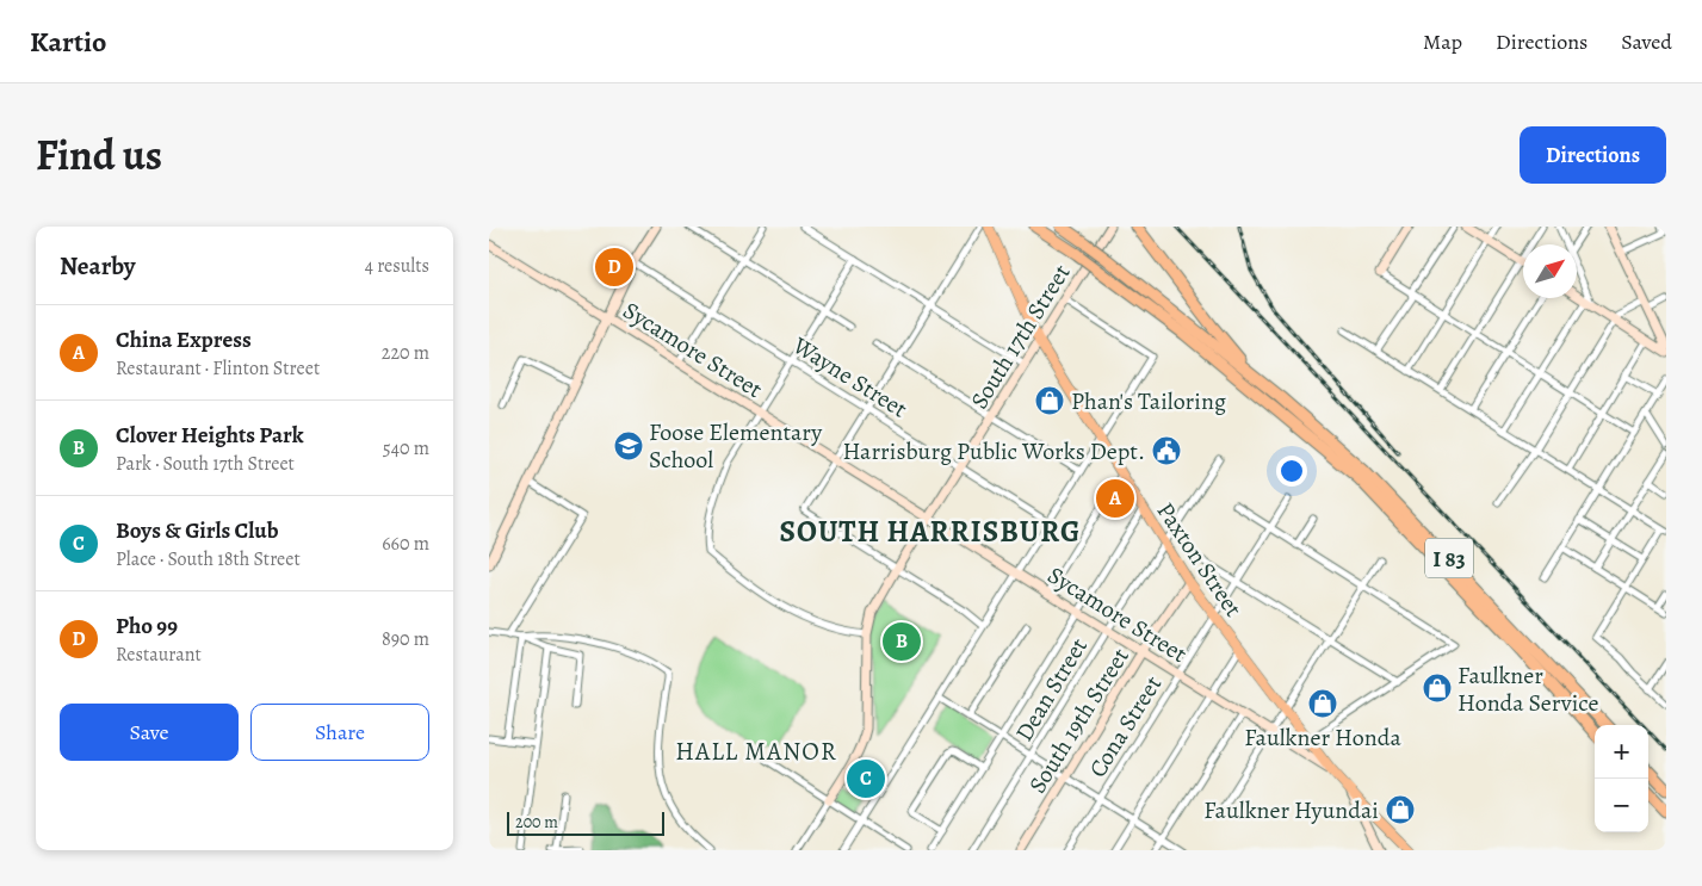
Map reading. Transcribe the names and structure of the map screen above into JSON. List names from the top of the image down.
{
  "streets": {
    "highway": ["I 83"],
    "main road": [
      "South 17th Street",
      "Sycamore Street",
      "Paxton Street",
      "South 19th Street"
    ],
    "street": ["Wayne Street", "Dean Street", "Cona Street"]
  },
  "crossings": [
    ["South 17th Street", "Sycamore Street"],
    ["South 17th Street", "Wayne Street"],
    ["South 17th Street", "Paxton Street"],
    ["Sycamore Street", "Paxton Street"],
    ["Sycamore Street", "Dean Street"],
    ["Sycamore Street", "South 19th Street"],
    ["Sycamore Street", "Cona Street"],
    ["Paxton Street", "Dean Street"],
    ["Paxton Street", "South 19th Street"],
    ["Paxton Street", "Cona Street"]
  ],
  "districts": ["SOUTH HARRISBURG", "HALL MANOR"],
  "places": {
    "shop": [
      "Phan's Tailoring",
      "Faulkner Honda Service",
      "Faulkner Honda",
      "Faulkner Hyundai"
    ],
    "school or university": ["Foose Elementary School"],
    "public building": ["Harrisburg Public Works Dept."]
  },
  "scale_bar": "200 m",
  "north": "top right",
  "page": {
    "header": "Kartio",
    "nav": ["Map", "Directions", "Saved"],
    "title": "Find us",
    "buttons": [
      "Directions",
      ["Save", "Share"]
    ],
    "heading": ["Nearby", "4 results"],
    "pins": [
      "D",
      "A",
      "B",
      "C"
    ],
    "list": [
      {
        "mark": "A",
        "name": "China Express",
        "note": "Restaurant · Flinton Street",
        "value": "220 m"
      },
      {
        "mark": "B",
        "name": "Clover Heights Park",
        "note": "Park · South 17th Street",
        "value": "540 m"
      },
      {
        "mark": "C",
        "name": "Boys & Girls Club",
        "note": "Place · South 18th Street",
        "value": "660 m"
      },
      {
        "mark": "D",
        "name": "Pho 99",
        "note": "Restaurant",
        "value": "890 m"
      }
    ],
    "map_buttons": ["+", "−"],
    "scale": "200 m"
  }
}
